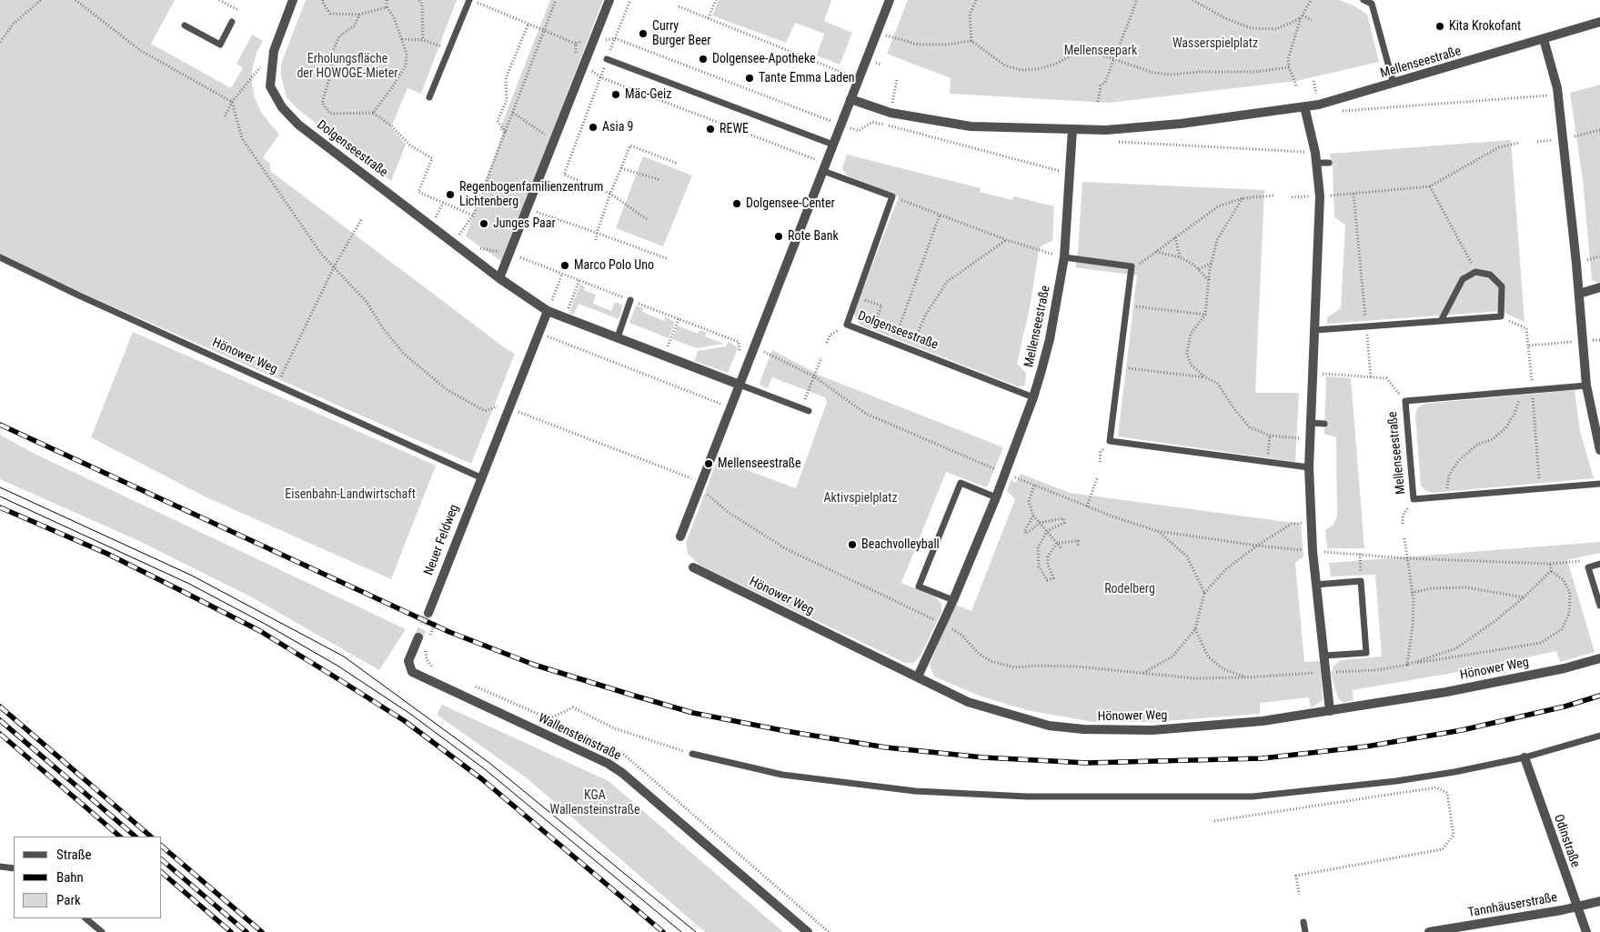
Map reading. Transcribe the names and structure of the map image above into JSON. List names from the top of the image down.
{
  "streets": {
    "street": [
      "Mellenseestraße",
      "Dolgenseestraße",
      "Hönower Weg",
      "Neuer Feldweg",
      "Wallensteinstraße",
      "Odinstraße",
      "Tannhäuserstraße"
    ]
  },
  "crossings": [
    ["Mellenseestraße", "Dolgenseestraße"],
    ["Mellenseestraße", "Hönower Weg"],
    ["Hönower Weg", "Neuer Feldweg"],
    ["Odinstraße", "Tannhäuserstraße"]
  ],
  "parks": [
    "Wasserspielplatz",
    "Mellenseepark",
    "Erholungsfläche der HOWOGE-Mieter",
    "Eisenbahn-Landwirtschaft",
    "Aktivspielplatz",
    "Rodelberg",
    "KGA Wallensteinstraße"
  ],
  "places": [
    "Kita Krokofant",
    "Curry Burger Beer",
    "Dolgensee-Apotheke",
    "Tante Emma Laden",
    "Mäc-Geiz",
    "Asia 9",
    "REWE",
    "Regenbogenfamilienzentrum Lichtenberg",
    "Dolgensee-Center",
    "Junges Paar",
    "Rote Bank",
    "Marco Polo Uno",
    "Mellenseestraße",
    "Beachvolleyball"
  ],
  "legend": ["Straße", "Bahn", "Park"]
}
